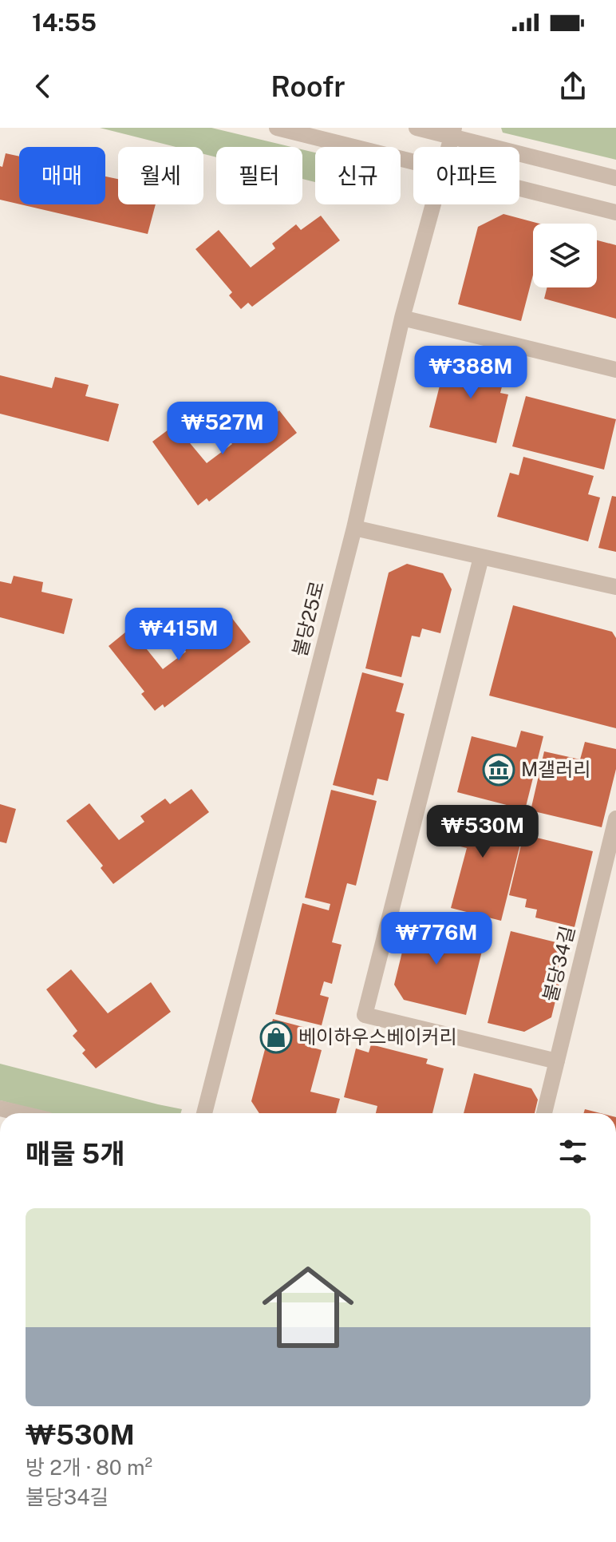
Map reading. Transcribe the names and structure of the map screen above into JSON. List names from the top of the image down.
{
  "streets": {
    "street": ["불당25로", "불당34길"]
  },
  "places": {
    "museum": ["M갤러리"],
    "shop": ["베이하우스베이커리"]
  },
  "page": {
    "status": "14:55",
    "header": "Roofr",
    "chip": [
      "매매",
      "월세",
      "필터",
      "신규",
      "아파트"
    ],
    "price": [
      "₩388M",
      "₩527M",
      "₩415M",
      "₩530M",
      "₩776M"
    ],
    "heading": "매물 5개",
    "list": [
      {
        "name": "₩530M",
        "note": "방 2개 · 80 m² · 불당34길"
      }
    ]
  }
}
